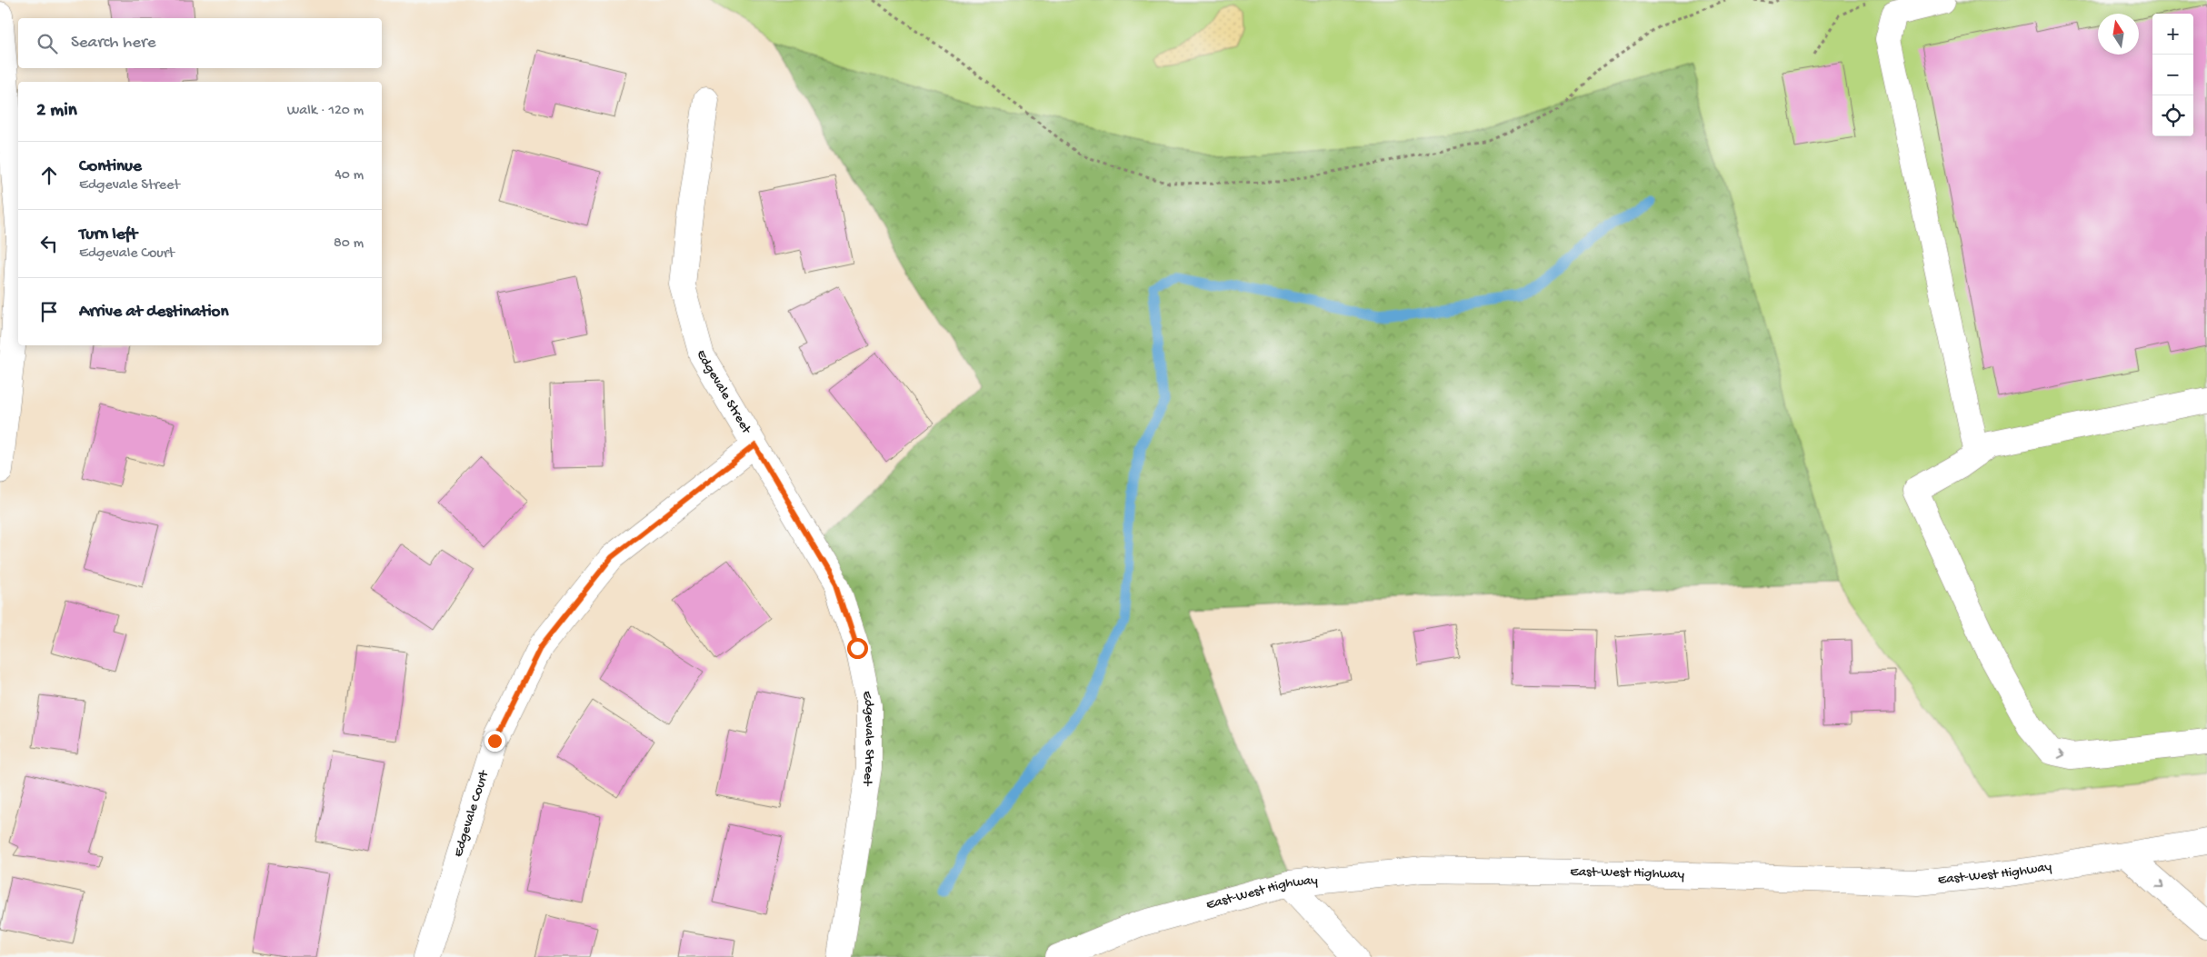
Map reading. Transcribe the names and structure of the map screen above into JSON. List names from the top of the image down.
{
  "streets": {
    "street": ["Edgevale Street", "Edgevale Court", "East-West Highway"]
  },
  "crossings": [
    ["Edgevale Street", "Edgevale Court"]
  ],
  "north": "top",
  "page": {
    "map_buttons": ["+", "−"],
    "search": "Search here",
    "heading": ["2 min", "Walk · 120 m"],
    "list": [
      ["Continue", "Edgevale Street", "40 m"],
      ["Turn left", "Edgevale Court", "80 m"],
      "Arrive at destination"
    ]
  }
}
